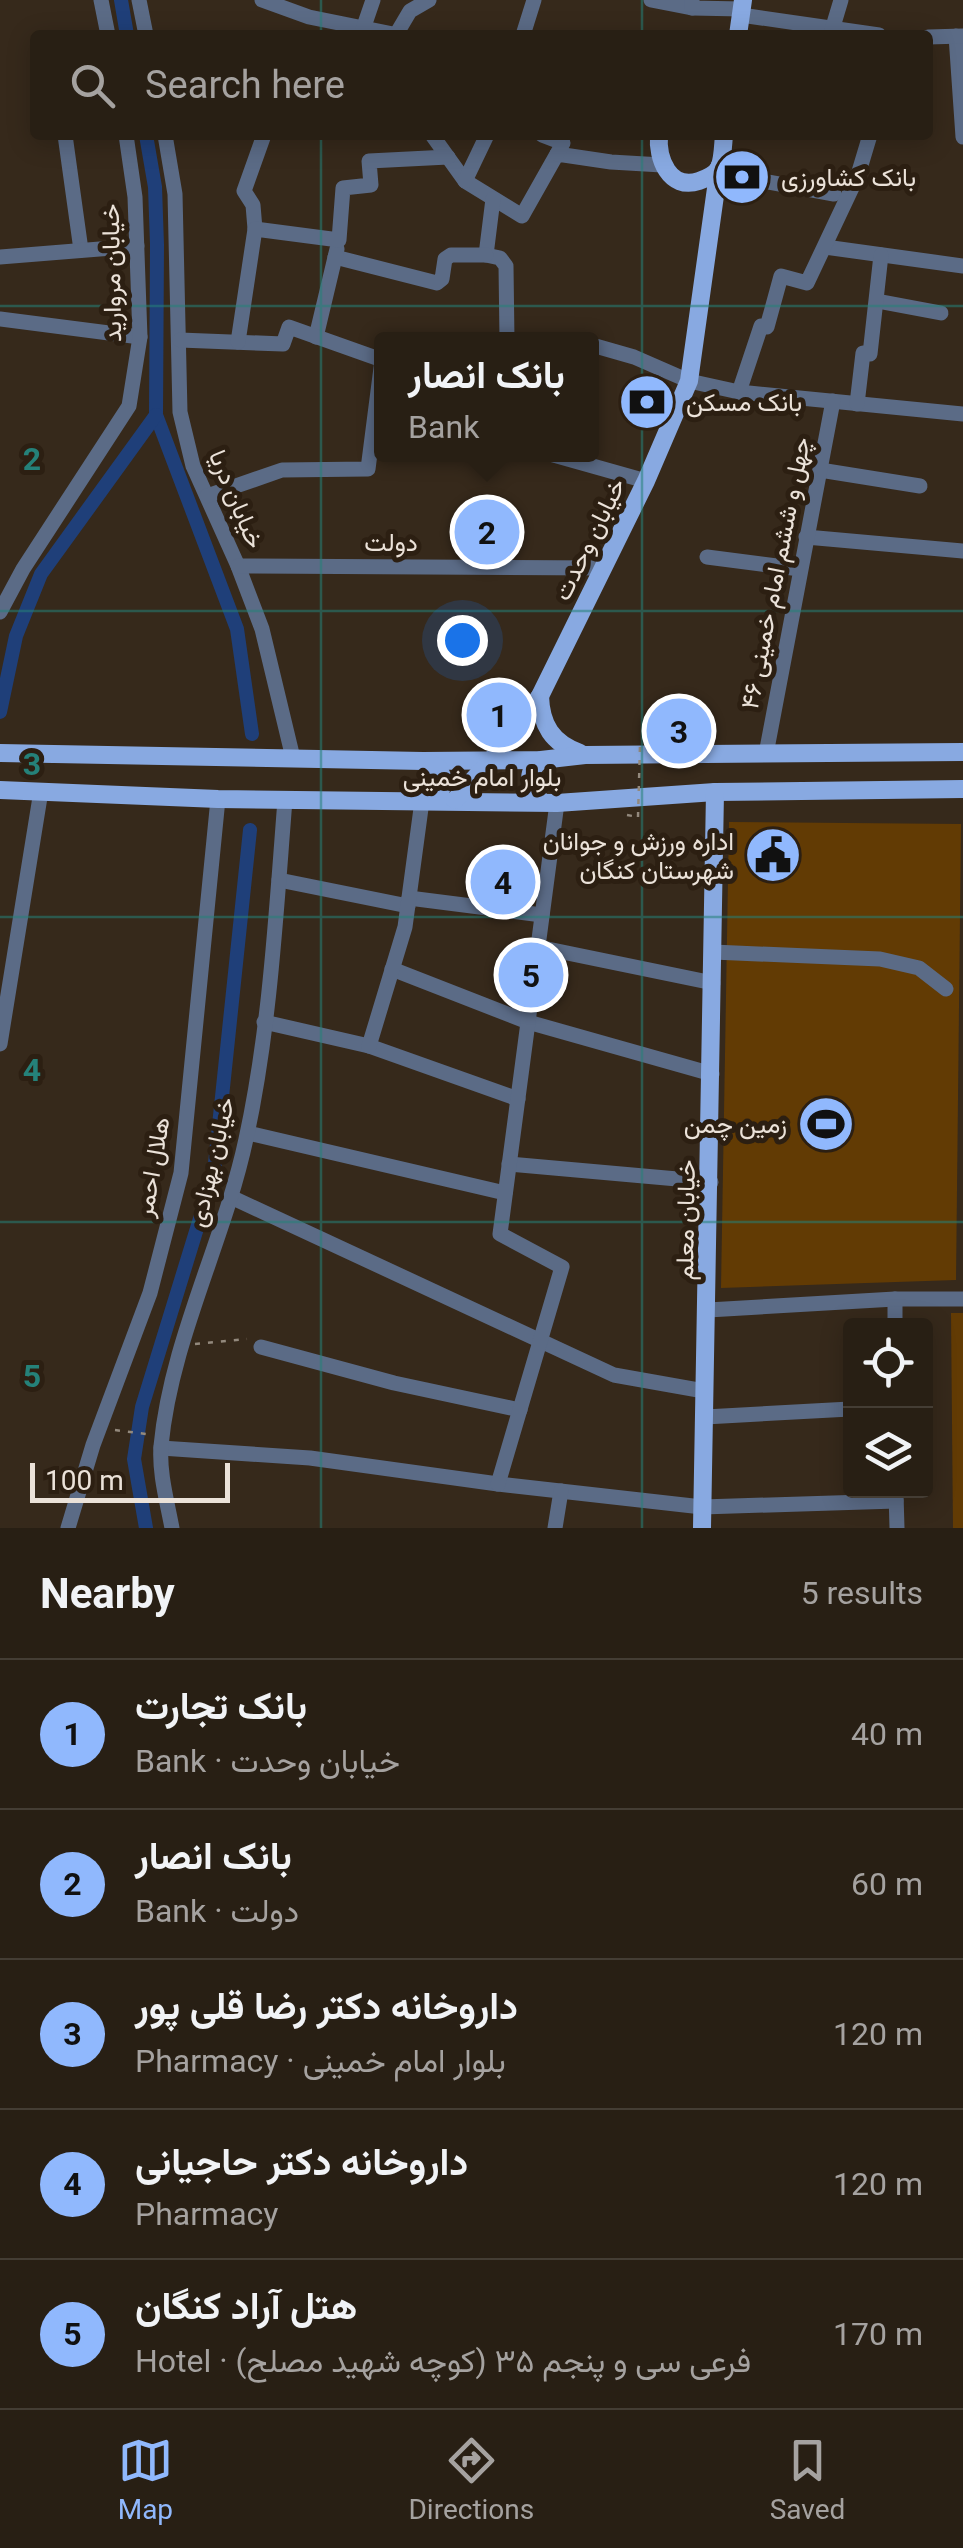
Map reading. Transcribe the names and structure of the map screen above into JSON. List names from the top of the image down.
{
  "streets": {
    "main road": ["خیابان وحدت", "بلوار امام خمینی", "خیابان معلم"],
    "street": [
      "خیابان مروارید",
      "خیابان دریا",
      "دولت",
      "چهل و ششم امام خمینی ۴۶",
      "خیابان بهزادی",
      "هلال احمر"
    ]
  },
  "crossings": [
    ["خیابان دریا", "دولت"],
    ["خیابان دریا", "بلوار امام خمینی"],
    ["خیابان وحدت", "دولت"],
    ["خیابان وحدت", "بلوار امام خمینی"],
    ["چهل و ششم امام خمینی ۴۶", "بلوار امام خمینی"],
    ["بلوار امام خمینی", "خیابان بهزادی"],
    ["بلوار امام خمینی", "هلال احمر"],
    ["بلوار امام خمینی", "خیابان معلم"]
  ],
  "places": {
    "bank": ["بانک کشاورزی", "بانک مسکن"],
    "public building": ["اداره ورزش و جوانان شهرستان کنگان"],
    "sports": ["زمین چمن"]
  },
  "scale_bar": "100 m",
  "page": {
    "search": "Search here",
    "popup": ["بانک انصار", "Bank"],
    "pins": [
      "2",
      "1",
      "3",
      "4",
      "5"
    ],
    "scale": "100 m",
    "heading": ["Nearby", "5 results"],
    "list": [
      {
        "mark": "1",
        "name": "بانک تجارت",
        "note": "Bank · خیابان وحدت",
        "value": "40 m"
      },
      {
        "mark": "2",
        "name": "بانک انصار",
        "note": "Bank · دولت",
        "value": "60 m"
      },
      {
        "mark": "3",
        "name": "داروخانه دکتر رضا قلی پور",
        "note": "Pharmacy · بلوار امام خمینی",
        "value": "120 m"
      },
      {
        "mark": "4",
        "name": "داروخانه دکتر حاجیانی",
        "note": "Pharmacy",
        "value": "120 m"
      },
      {
        "mark": "5",
        "name": "هتل آراد کنگان",
        "note": "Hotel · فرعی سی و پنجم ۳۵ (کوچه شهید مصلح)",
        "value": "170 m"
      }
    ],
    "nav": ["Map", "Directions", "Saved"]
  },
  "grid": {
    "rows": [
      "2",
      "3",
      "4",
      "5"
    ]
  }
}
